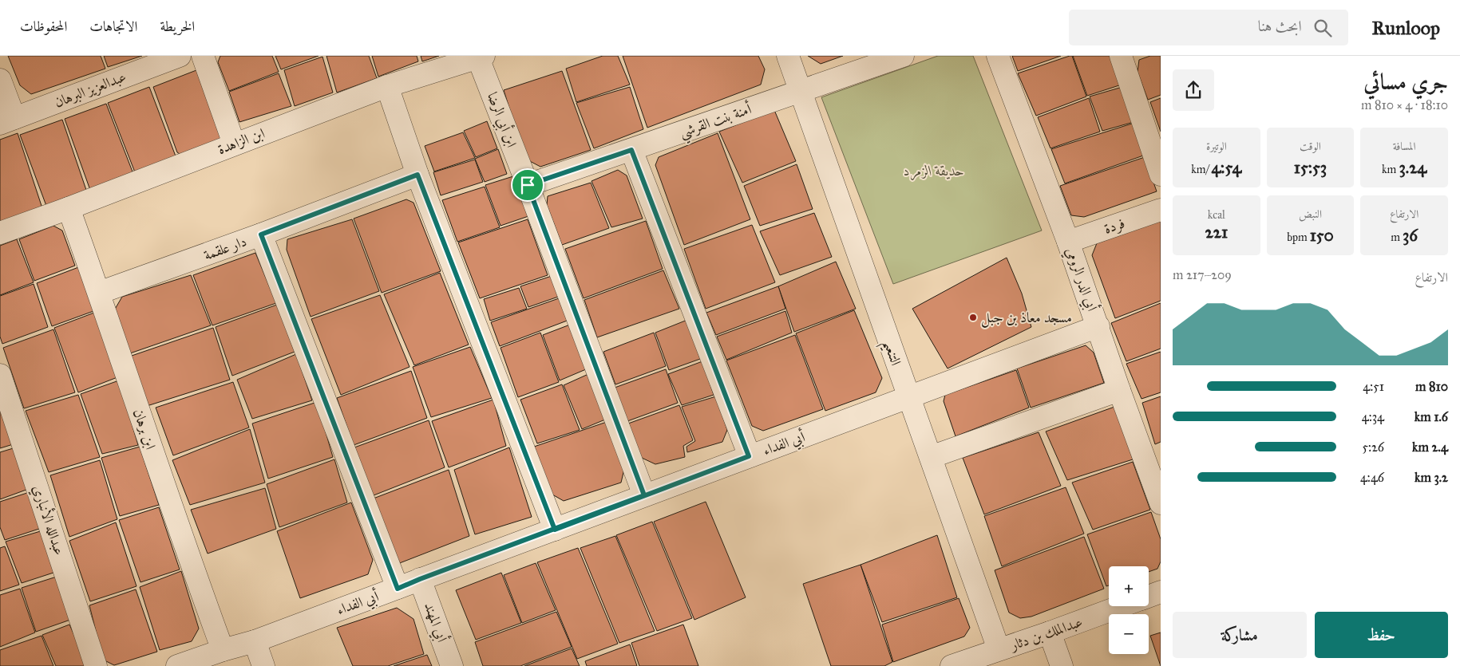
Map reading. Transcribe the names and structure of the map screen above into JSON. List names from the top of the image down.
{
  "streets": {
    "street": [
      "عبدالعزيز البرهان",
      "ابن أبي الرضا",
      "أمنة بنت القرشي",
      "ابن الزاهدة",
      "فردة",
      "دار علقمة",
      "أبي الدر الرومي",
      "التنعيم",
      "ابن برهان",
      "أبي الفداء",
      "عبدالله الأنباري",
      "أبي المهند",
      "عبدالملك بن دثار"
    ]
  },
  "crossings": [
    ["ابن أبي الرضا", "أمنة بنت القرشي"],
    ["ابن أبي الرضا", "ابن الزاهدة"],
    ["ابن أبي الرضا", "أبي الفداء"],
    ["أمنة بنت القرشي", "التنعيم"],
    ["ابن الزاهدة", "ابن برهان"],
    ["فردة", "أبي الدر الرومي"],
    ["دار علقمة", "ابن برهان"],
    ["أبي الدر الرومي", "أبي الفداء"],
    ["التنعيم", "أبي الفداء"],
    ["التنعيم", "عبدالملك بن دثار"],
    ["ابن برهان", "أبي الفداء"],
    ["أبي الفداء", "أبي المهند"]
  ],
  "parks": ["حديقة الزمرد"],
  "places": ["مسجد معاذ بن جبل"],
  "page": {
    "header": "Runloop",
    "search": "ابحث هنا",
    "nav": ["الخريطة", "الاتجاهات", "المحفوظات"],
    "heading": ["جري مسائي", "18:10 · 4 × 810 m"],
    "stats": [
      ["المسافة", "3.24 km"],
      ["الوقت", "15:53"],
      ["الوتيرة", "4:54 /km"],
      ["الارتفاع", "36 m"],
      ["النبض", "150 bpm"],
      ["kcal", "221"]
    ],
    "chart": ["الارتفاع", "209–217 m"],
    "list": [
      {
        "name": "810 m",
        "note": "4:51"
      },
      {
        "name": "1.6 km",
        "note": "4:34"
      },
      {
        "name": "2.4 km",
        "note": "5:26"
      },
      {
        "name": "3.2 km",
        "note": "4:46"
      }
    ],
    "map_buttons": ["+", "−"],
    "buttons": ["حفظ", "مشاركة"]
  }
}
